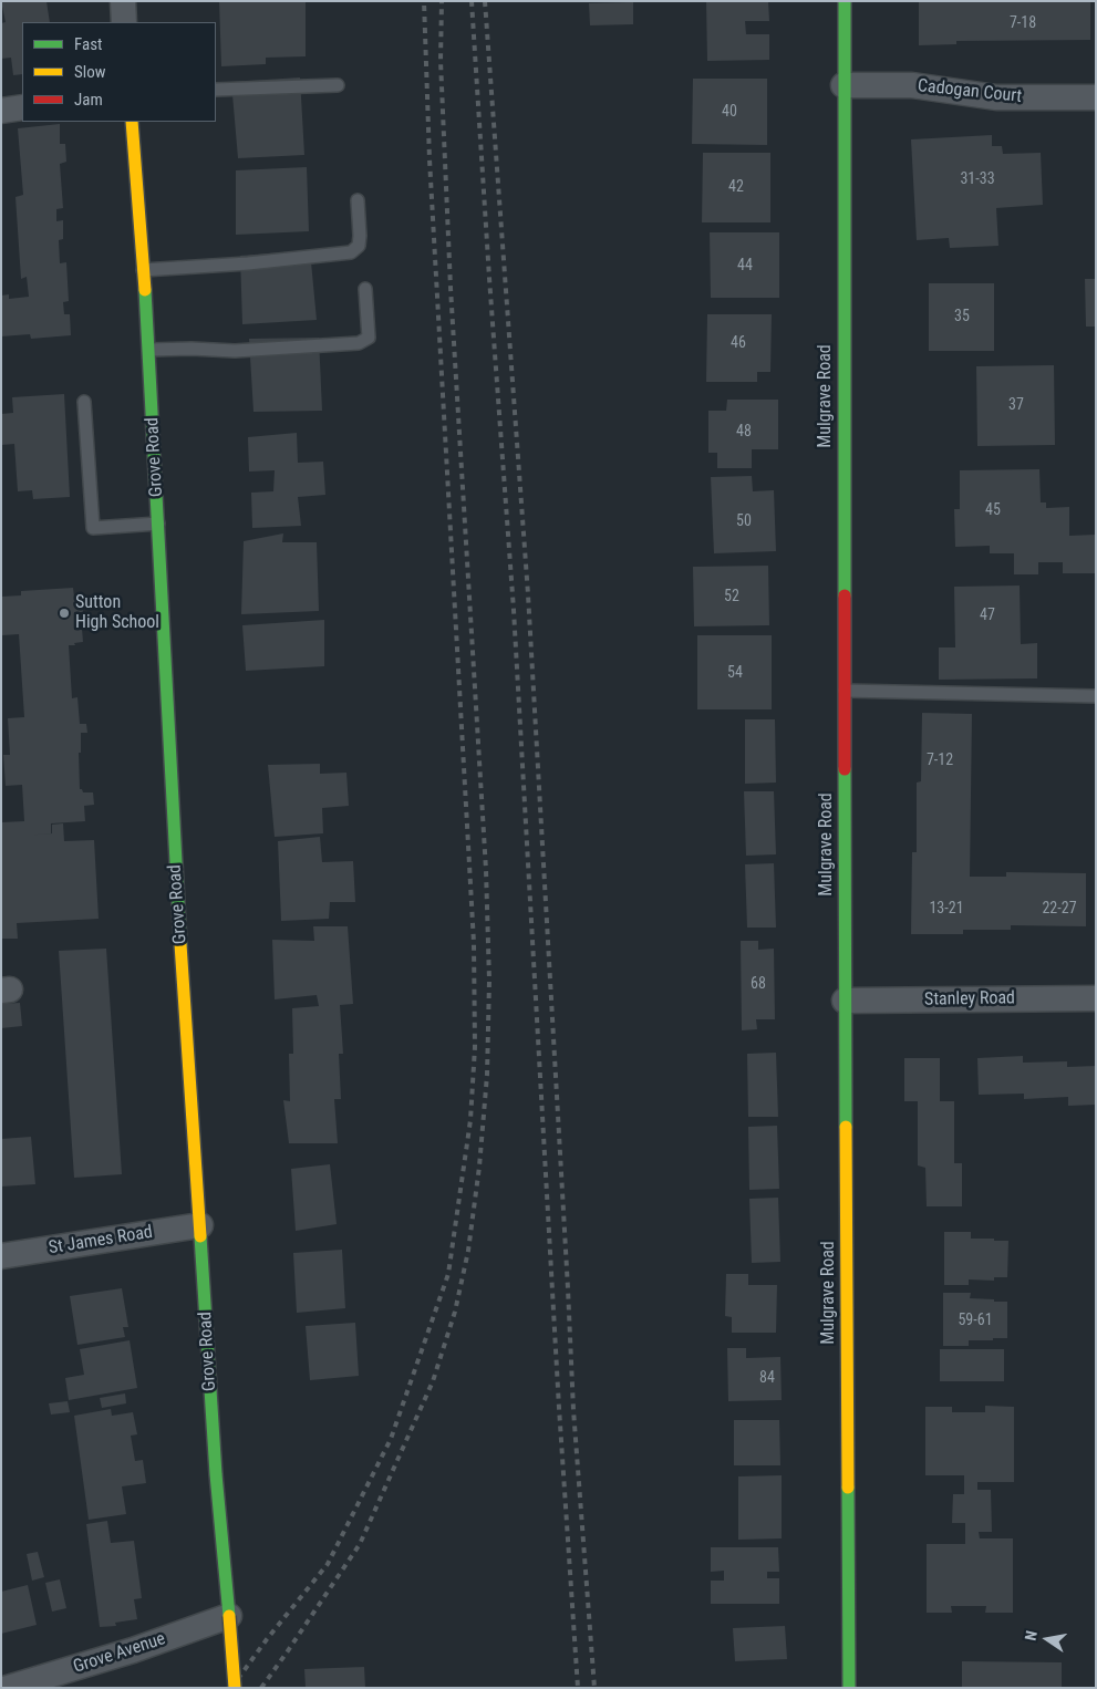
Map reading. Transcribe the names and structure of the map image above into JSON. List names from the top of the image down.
{
  "streets": {
    "street": [
      "Cadogan Court",
      "Mulgrave Road",
      "Grove Road",
      "Stanley Road",
      "St James Road",
      "Grove Avenue"
    ]
  },
  "crossings": [
    ["Cadogan Court", "Mulgrave Road"],
    ["Mulgrave Road", "Stanley Road"],
    ["Grove Road", "St James Road"],
    ["Grove Road", "Grove Avenue"]
  ],
  "places": ["Sutton High School"],
  "house_numbers": [
    "7-18",
    "40",
    "31-33",
    "42",
    "44",
    "35",
    "46",
    "37",
    "48",
    "45",
    "50",
    "52",
    "47",
    "54",
    "7-12",
    "13-21",
    "22-27",
    "68",
    "59-61",
    "84"
  ],
  "legend": ["Fast", "Slow", "Jam"],
  "north": "left"
}
